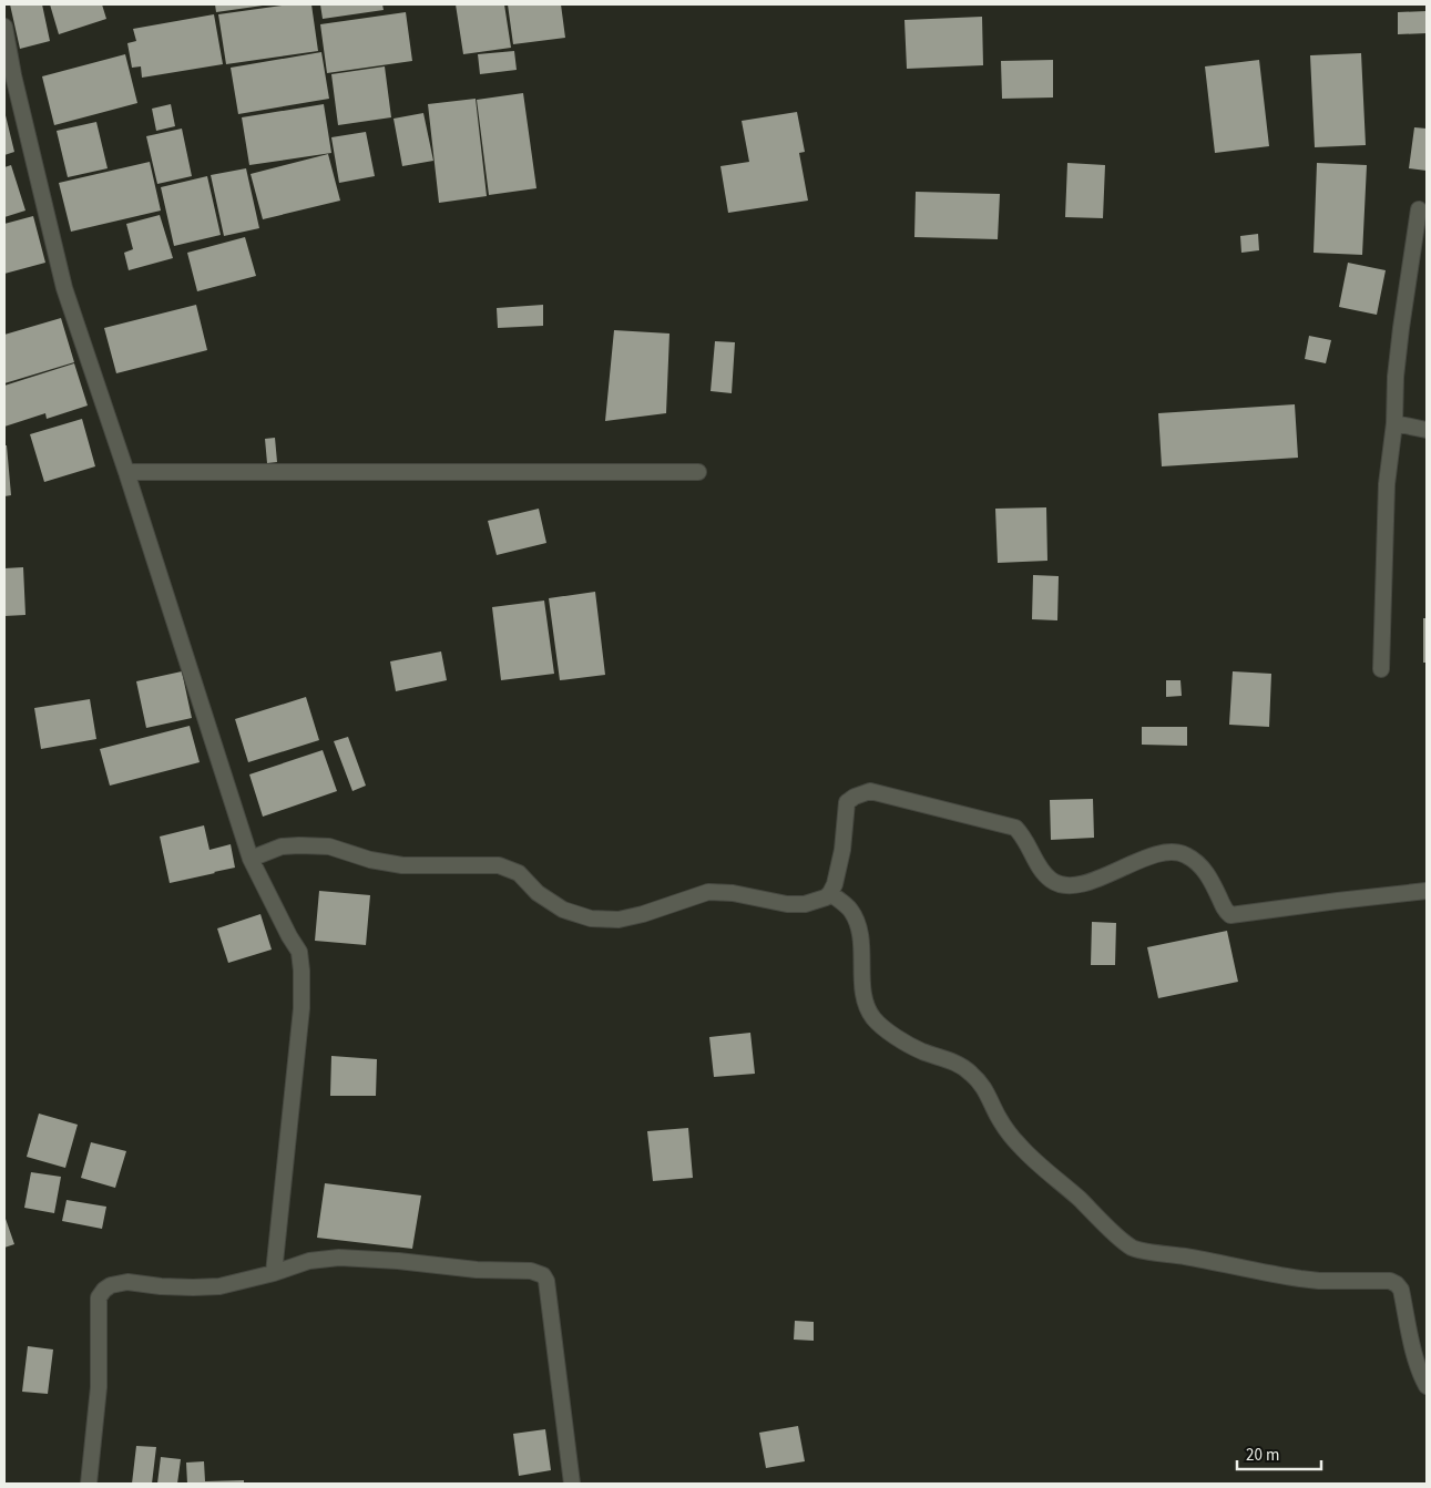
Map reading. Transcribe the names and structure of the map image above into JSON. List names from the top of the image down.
{
  "scale_bar": "20 m"
}
